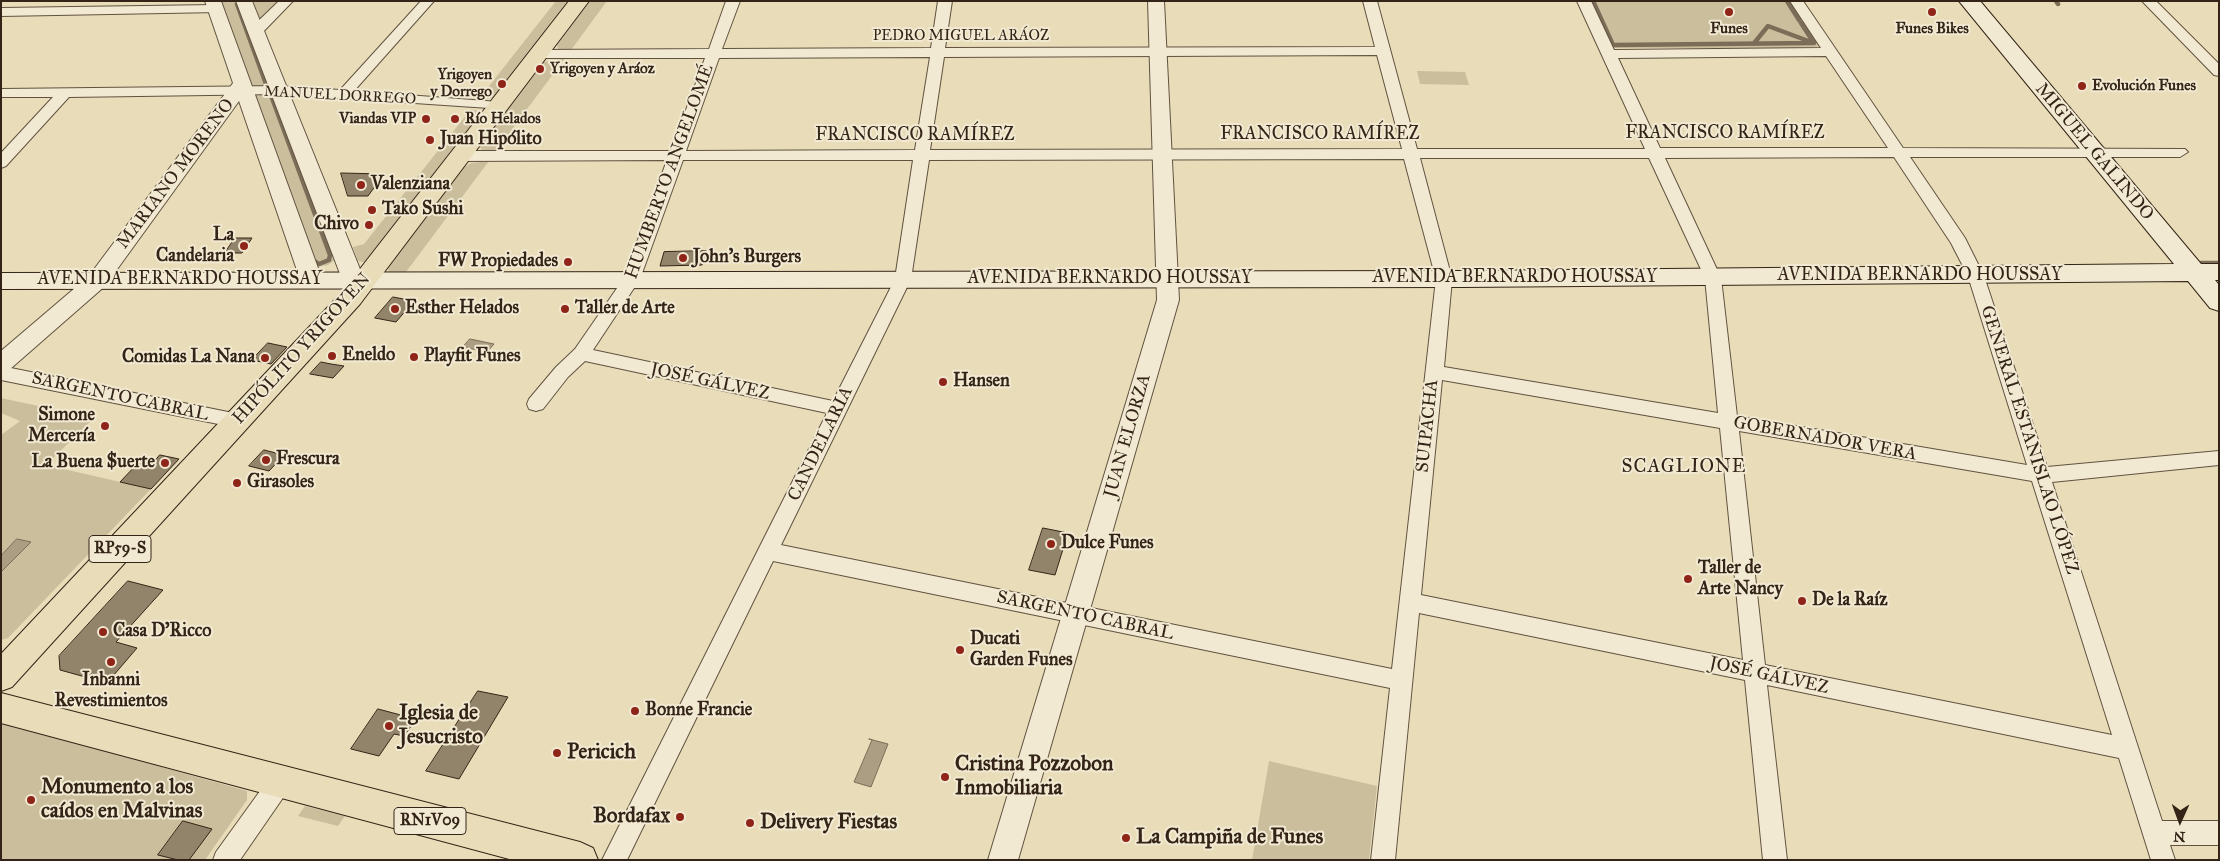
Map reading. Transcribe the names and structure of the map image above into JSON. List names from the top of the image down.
{
  "streets": {
    "main road": [
      "MIGUEL GALINDO",
      "AVENIDA BERNARDO HOUSSAY",
      "HIPÓLITO YRIGOYEN",
      "RP59-S",
      "RN1V09"
    ],
    "street": [
      "PEDRO MIGUEL ARÁOZ",
      "MANUEL DORREGO",
      "FRANCISCO RAMÍREZ",
      "HUMBERTO ANGELOMÉ",
      "MARIANO MORENO",
      "JOSÉ GÁLVEZ",
      "SARGENTO CABRAL",
      "SUIPACHA",
      "JUAN ELORZA",
      "GOBERNADOR VERA",
      "GENERAL ESTANISLAO LÓPEZ",
      "CANDELARIA"
    ]
  },
  "crossings": [
    ["PEDRO MIGUEL ARÁOZ", "HUMBERTO ANGELOMÉ"],
    ["PEDRO MIGUEL ARÁOZ", "HIPÓLITO YRIGOYEN"],
    ["PEDRO MIGUEL ARÁOZ", "SUIPACHA"],
    ["PEDRO MIGUEL ARÁOZ", "JUAN ELORZA"],
    ["PEDRO MIGUEL ARÁOZ", "CANDELARIA"],
    ["MANUEL DORREGO", "MARIANO MORENO"],
    ["MANUEL DORREGO", "HIPÓLITO YRIGOYEN"],
    ["FRANCISCO RAMÍREZ", "MIGUEL GALINDO"],
    ["FRANCISCO RAMÍREZ", "HUMBERTO ANGELOMÉ"],
    ["FRANCISCO RAMÍREZ", "HIPÓLITO YRIGOYEN"],
    ["FRANCISCO RAMÍREZ", "SUIPACHA"],
    ["FRANCISCO RAMÍREZ", "JUAN ELORZA"],
    ["FRANCISCO RAMÍREZ", "GENERAL ESTANISLAO LÓPEZ"],
    ["FRANCISCO RAMÍREZ", "CANDELARIA"],
    ["MIGUEL GALINDO", "AVENIDA BERNARDO HOUSSAY"],
    ["HUMBERTO ANGELOMÉ", "AVENIDA BERNARDO HOUSSAY"],
    ["HUMBERTO ANGELOMÉ", "JOSÉ GÁLVEZ"],
    ["MARIANO MORENO", "AVENIDA BERNARDO HOUSSAY"],
    ["AVENIDA BERNARDO HOUSSAY", "HIPÓLITO YRIGOYEN"],
    ["AVENIDA BERNARDO HOUSSAY", "SUIPACHA"],
    ["AVENIDA BERNARDO HOUSSAY", "JUAN ELORZA"],
    ["AVENIDA BERNARDO HOUSSAY", "GENERAL ESTANISLAO LÓPEZ"],
    ["AVENIDA BERNARDO HOUSSAY", "CANDELARIA"],
    ["HIPÓLITO YRIGOYEN", "SARGENTO CABRAL"],
    ["JOSÉ GÁLVEZ", "SUIPACHA"],
    ["JOSÉ GÁLVEZ", "GENERAL ESTANISLAO LÓPEZ"],
    ["JOSÉ GÁLVEZ", "CANDELARIA"],
    ["SARGENTO CABRAL", "SUIPACHA"],
    ["SARGENTO CABRAL", "JUAN ELORZA"],
    ["SARGENTO CABRAL", "CANDELARIA"],
    ["SUIPACHA", "GOBERNADOR VERA"],
    ["GOBERNADOR VERA", "GENERAL ESTANISLAO LÓPEZ"]
  ],
  "districts": ["SCAGLIONE"],
  "places": [
    "Funes",
    "Funes Bikes",
    "Yrigoyen y Aráoz",
    "Yrigoyen y Dorrego",
    "Evolución Funes",
    "Viandas VIP",
    "Río Helados",
    "Juan Hipólito",
    "Valenziana",
    "Tako Sushi",
    "Chivo",
    "La Candelaria",
    "John's Burgers",
    "FW Propiedades",
    "Esther Helados",
    "Taller de Arte",
    "Eneldo",
    "Playfit Funes",
    "Comidas La Nana",
    "Hansen",
    "Simone Mercería",
    "Frescura",
    "La Buena $uerte",
    "Girasoles",
    "Dulce Funes",
    "Taller de Arte Nancy",
    "De la Raíz",
    "Casa D'Ricco",
    "Ducati Garden Funes",
    "Inbanni Revestimientos",
    "Bonne Francie",
    "Iglesia de Jesucristo",
    "Pericich",
    "Cristina Pozzobon Inmobiliaria",
    "Monumento a los caídos en Malvinas",
    "Bordafax",
    "Delivery Fiestas",
    "La Campiña de Funes"
  ],
  "north": "bottom"
}
